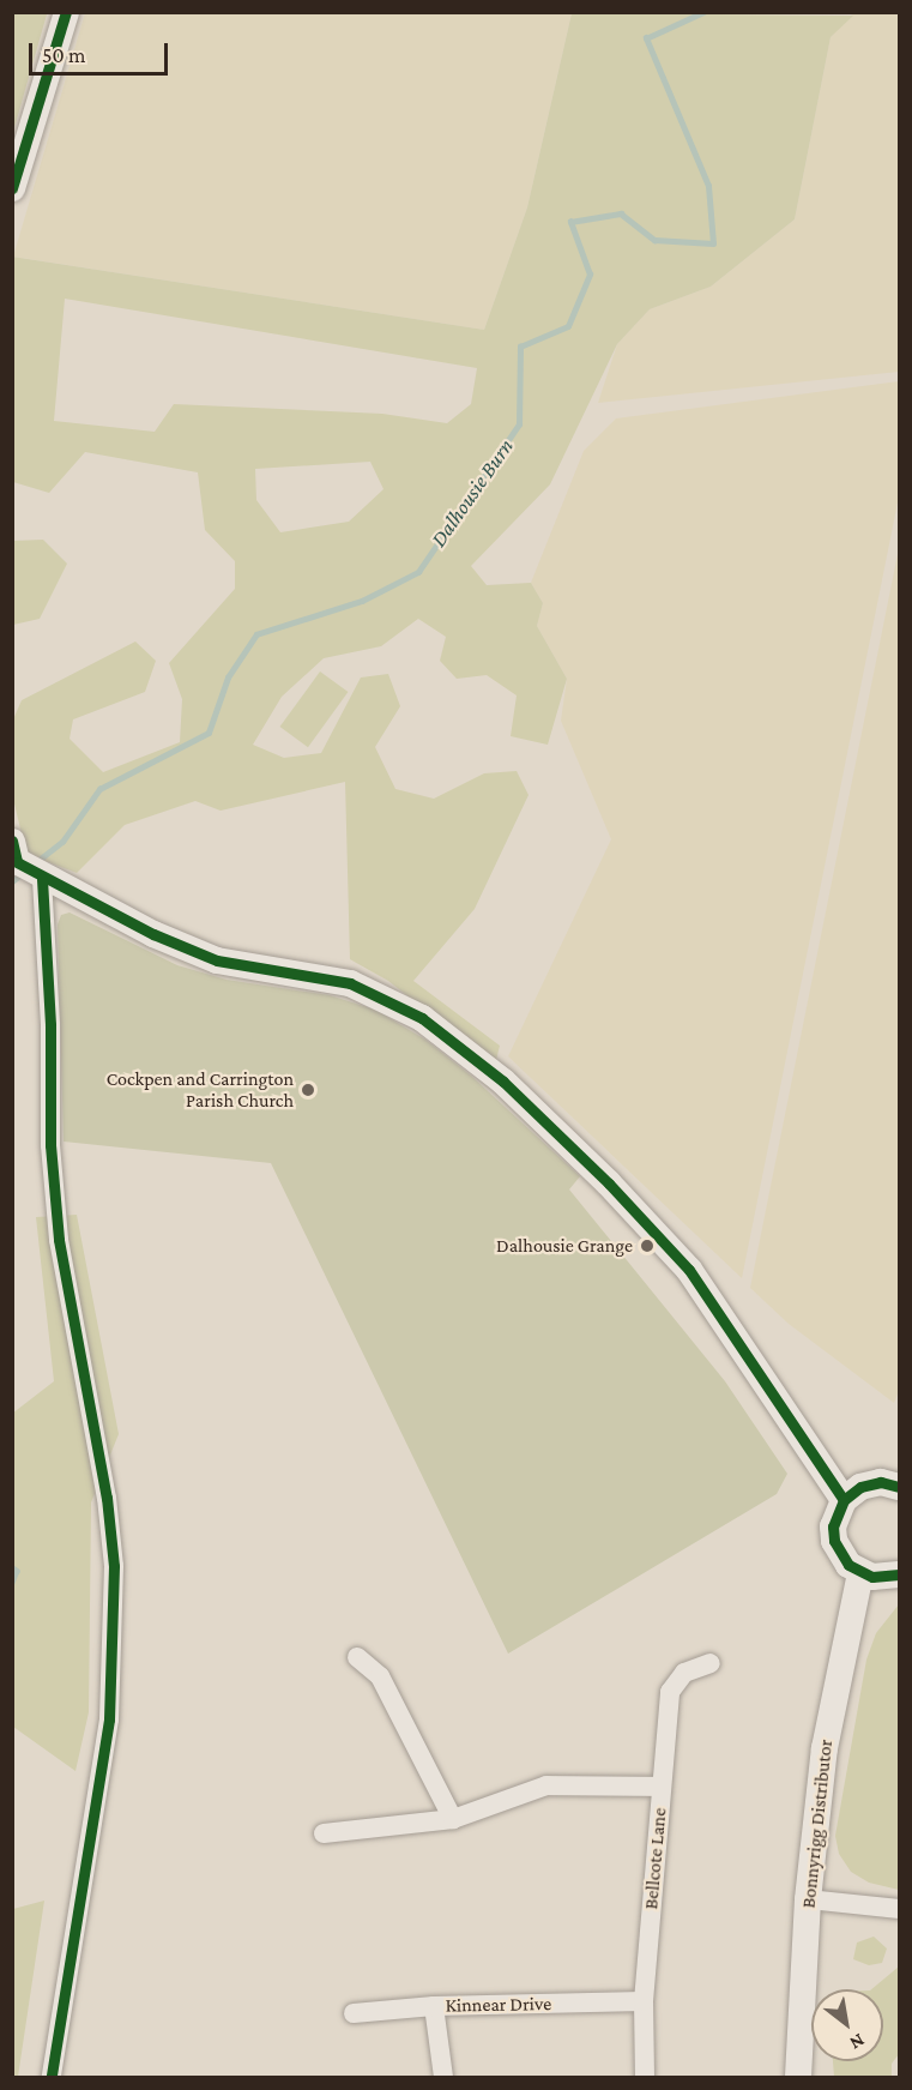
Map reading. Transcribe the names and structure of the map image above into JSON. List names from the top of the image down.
{
  "streets": {
    "main road": ["Bonnyrigg Distributor"],
    "street": ["Bellcote Lane", "Kinnear Drive"]
  },
  "crossings": [
    ["Bellcote Lane", "Kinnear Drive"]
  ],
  "water": ["Dalhousie Burn"],
  "places": ["Cockpen and Carrington Parish Church", "Dalhousie Grange"],
  "scale_bar": "50 m",
  "north": "bottom right"
}
